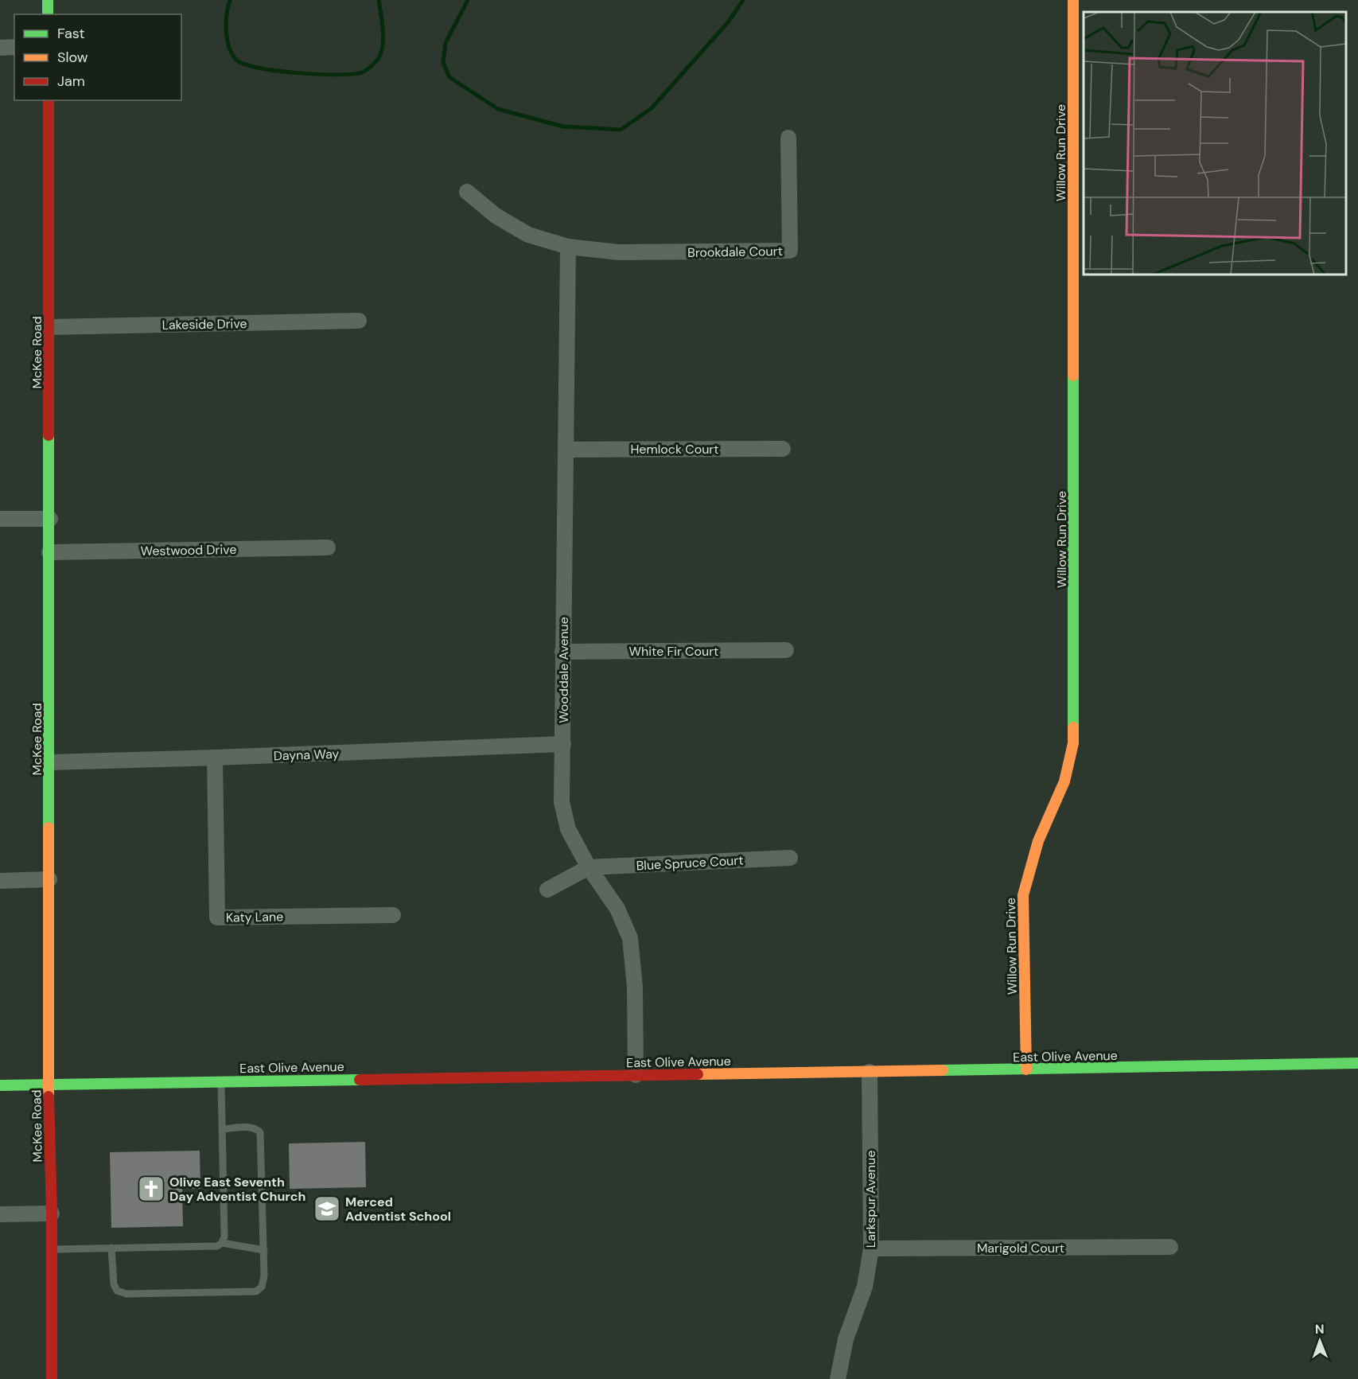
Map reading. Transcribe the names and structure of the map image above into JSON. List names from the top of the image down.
{
  "streets": {
    "street": [
      "Willow Run Drive",
      "Brookdale Court",
      "Lakeside Drive",
      "McKee Road",
      "Hemlock Court",
      "Westwood Drive",
      "White Fir Court",
      "Wooddale Avenue",
      "Dayna Way",
      "Blue Spruce Court",
      "Katy Lane",
      "East Olive Avenue",
      "Larkspur Avenue",
      "Marigold Court"
    ]
  },
  "crossings": [
    ["Willow Run Drive", "East Olive Avenue"],
    ["Brookdale Court", "Wooddale Avenue"],
    ["Lakeside Drive", "McKee Road"],
    ["McKee Road", "Westwood Drive"],
    ["McKee Road", "Dayna Way"],
    ["McKee Road", "East Olive Avenue"],
    ["Hemlock Court", "Wooddale Avenue"],
    ["White Fir Court", "Wooddale Avenue"],
    ["Wooddale Avenue", "Dayna Way"],
    ["Wooddale Avenue", "Blue Spruce Court"],
    ["Wooddale Avenue", "East Olive Avenue"],
    ["Dayna Way", "Katy Lane"],
    ["East Olive Avenue", "Larkspur Avenue"],
    ["Larkspur Avenue", "Marigold Court"]
  ],
  "places": {
    "church": ["Olive East Seventh Day Adventist Church"],
    "school or university": ["Merced Adventist School"]
  },
  "legend": ["Fast", "Slow", "Jam"],
  "north": "top"
}
